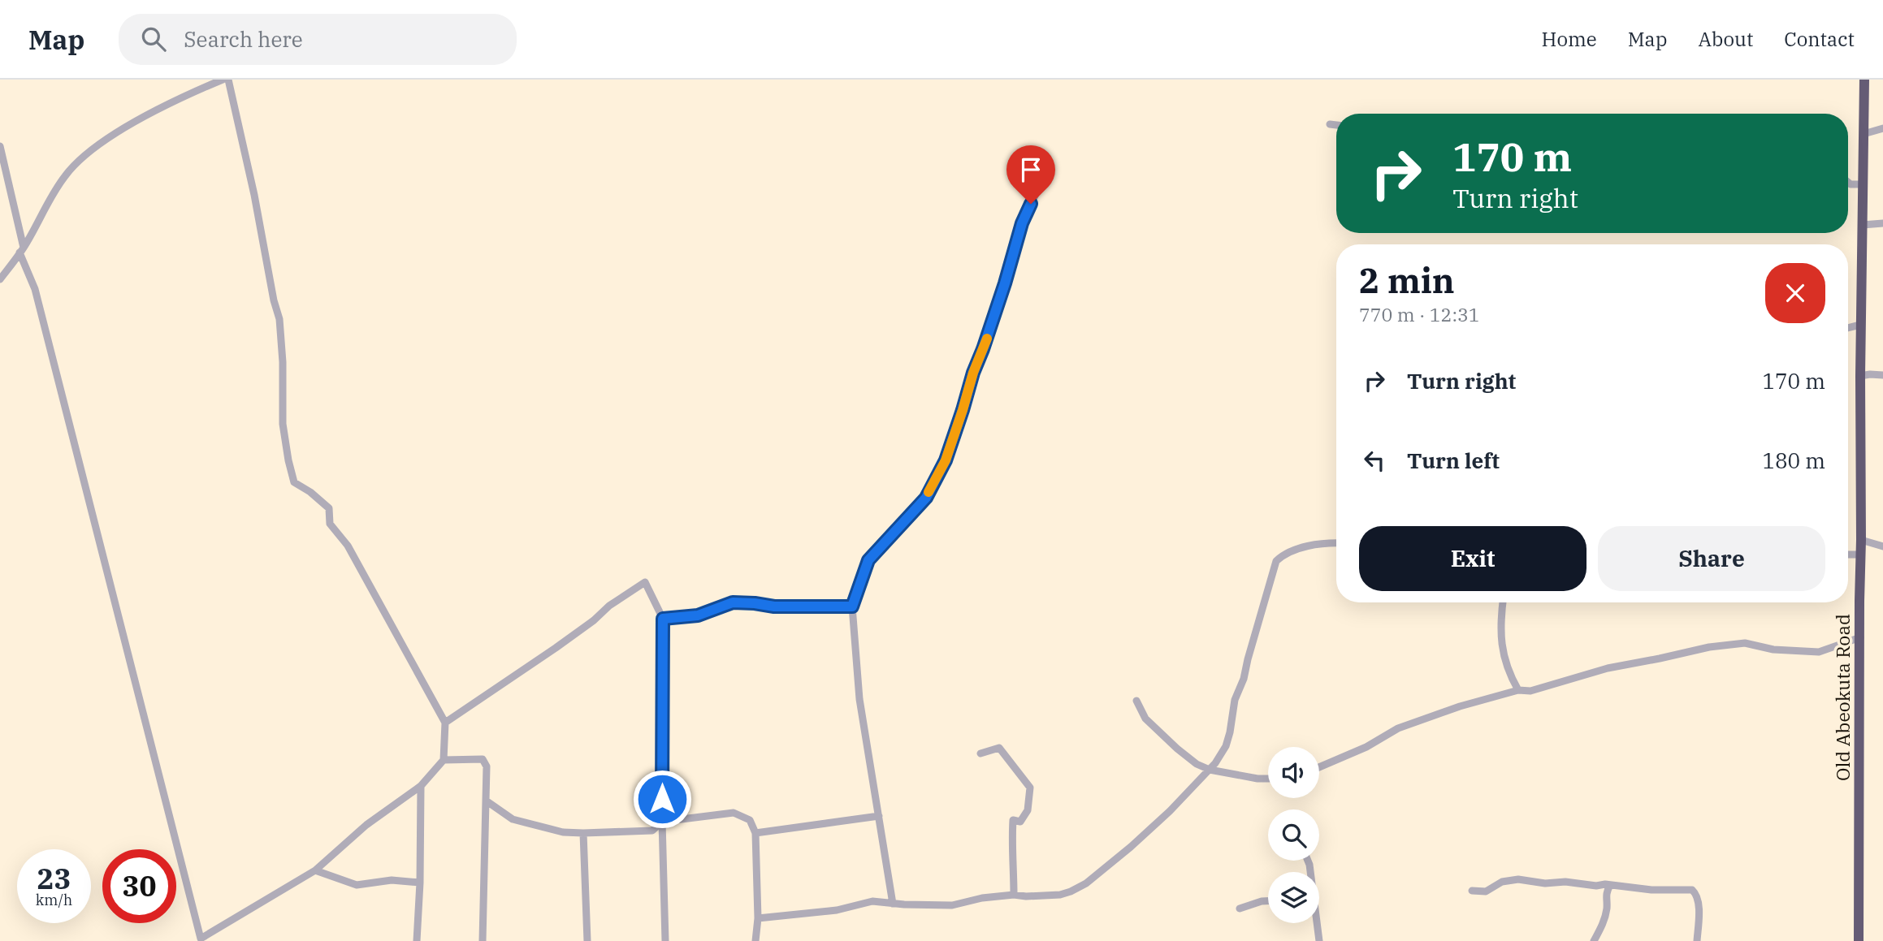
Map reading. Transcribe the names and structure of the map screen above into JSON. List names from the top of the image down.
{
  "streets": {
    "highway": ["Old Abeokuta Road"]
  },
  "page": {
    "header": "Map",
    "search": "Search here",
    "nav": [
      "Home",
      "Map",
      "About",
      "Contact"
    ],
    "turn": ["170 m", "Turn right"],
    "heading": ["2 min", "770 m · 12:31"],
    "list": [
      {
        "name": "Turn right",
        "value": "170 m"
      },
      {
        "name": "Turn left",
        "value": "180 m"
      }
    ],
    "buttons": ["Exit", "Share"],
    "speed": "23 km/h",
    "limit": "30"
  }
}
